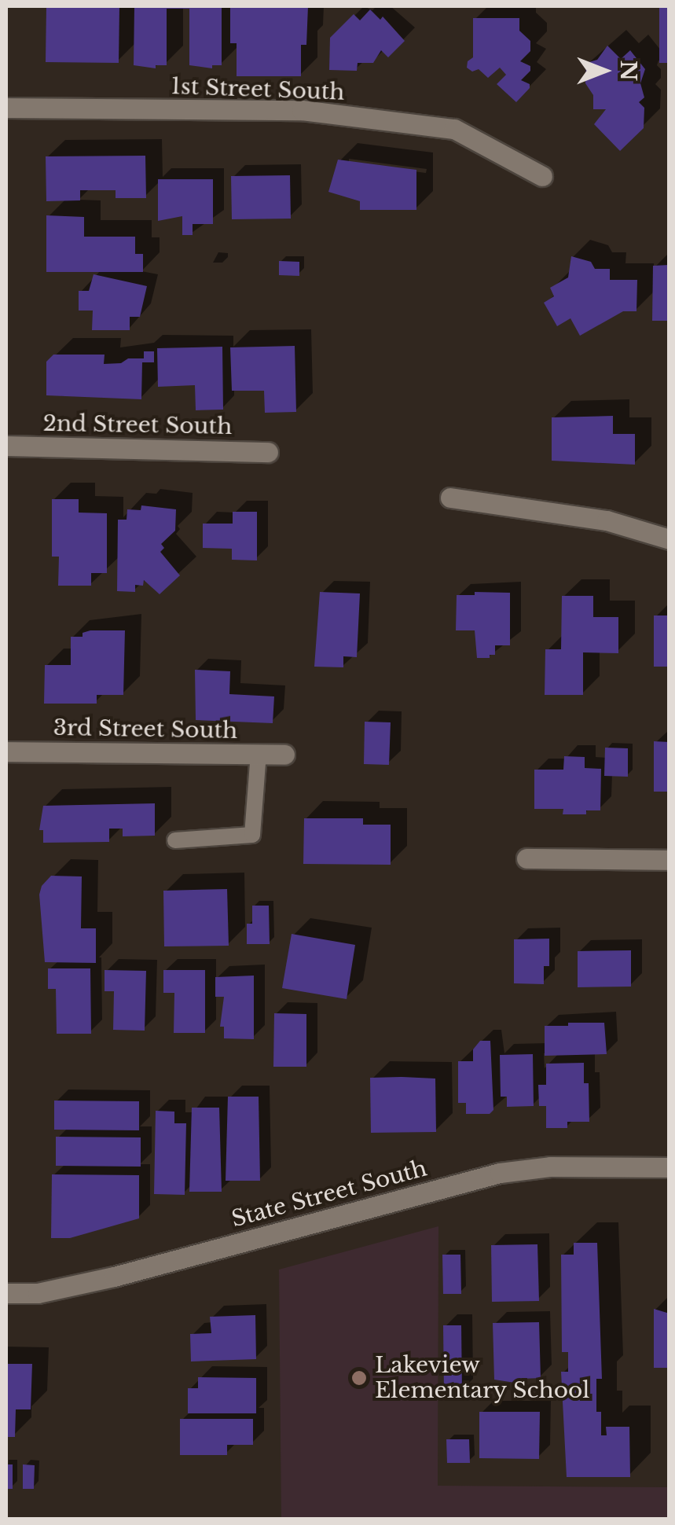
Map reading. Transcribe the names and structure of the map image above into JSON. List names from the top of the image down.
{
  "streets": {
    "street": [
      "1st Street South",
      "2nd Street South",
      "3rd Street South",
      "State Street South"
    ]
  },
  "places": ["Lakeview Elementary School"],
  "north": "right"
}
